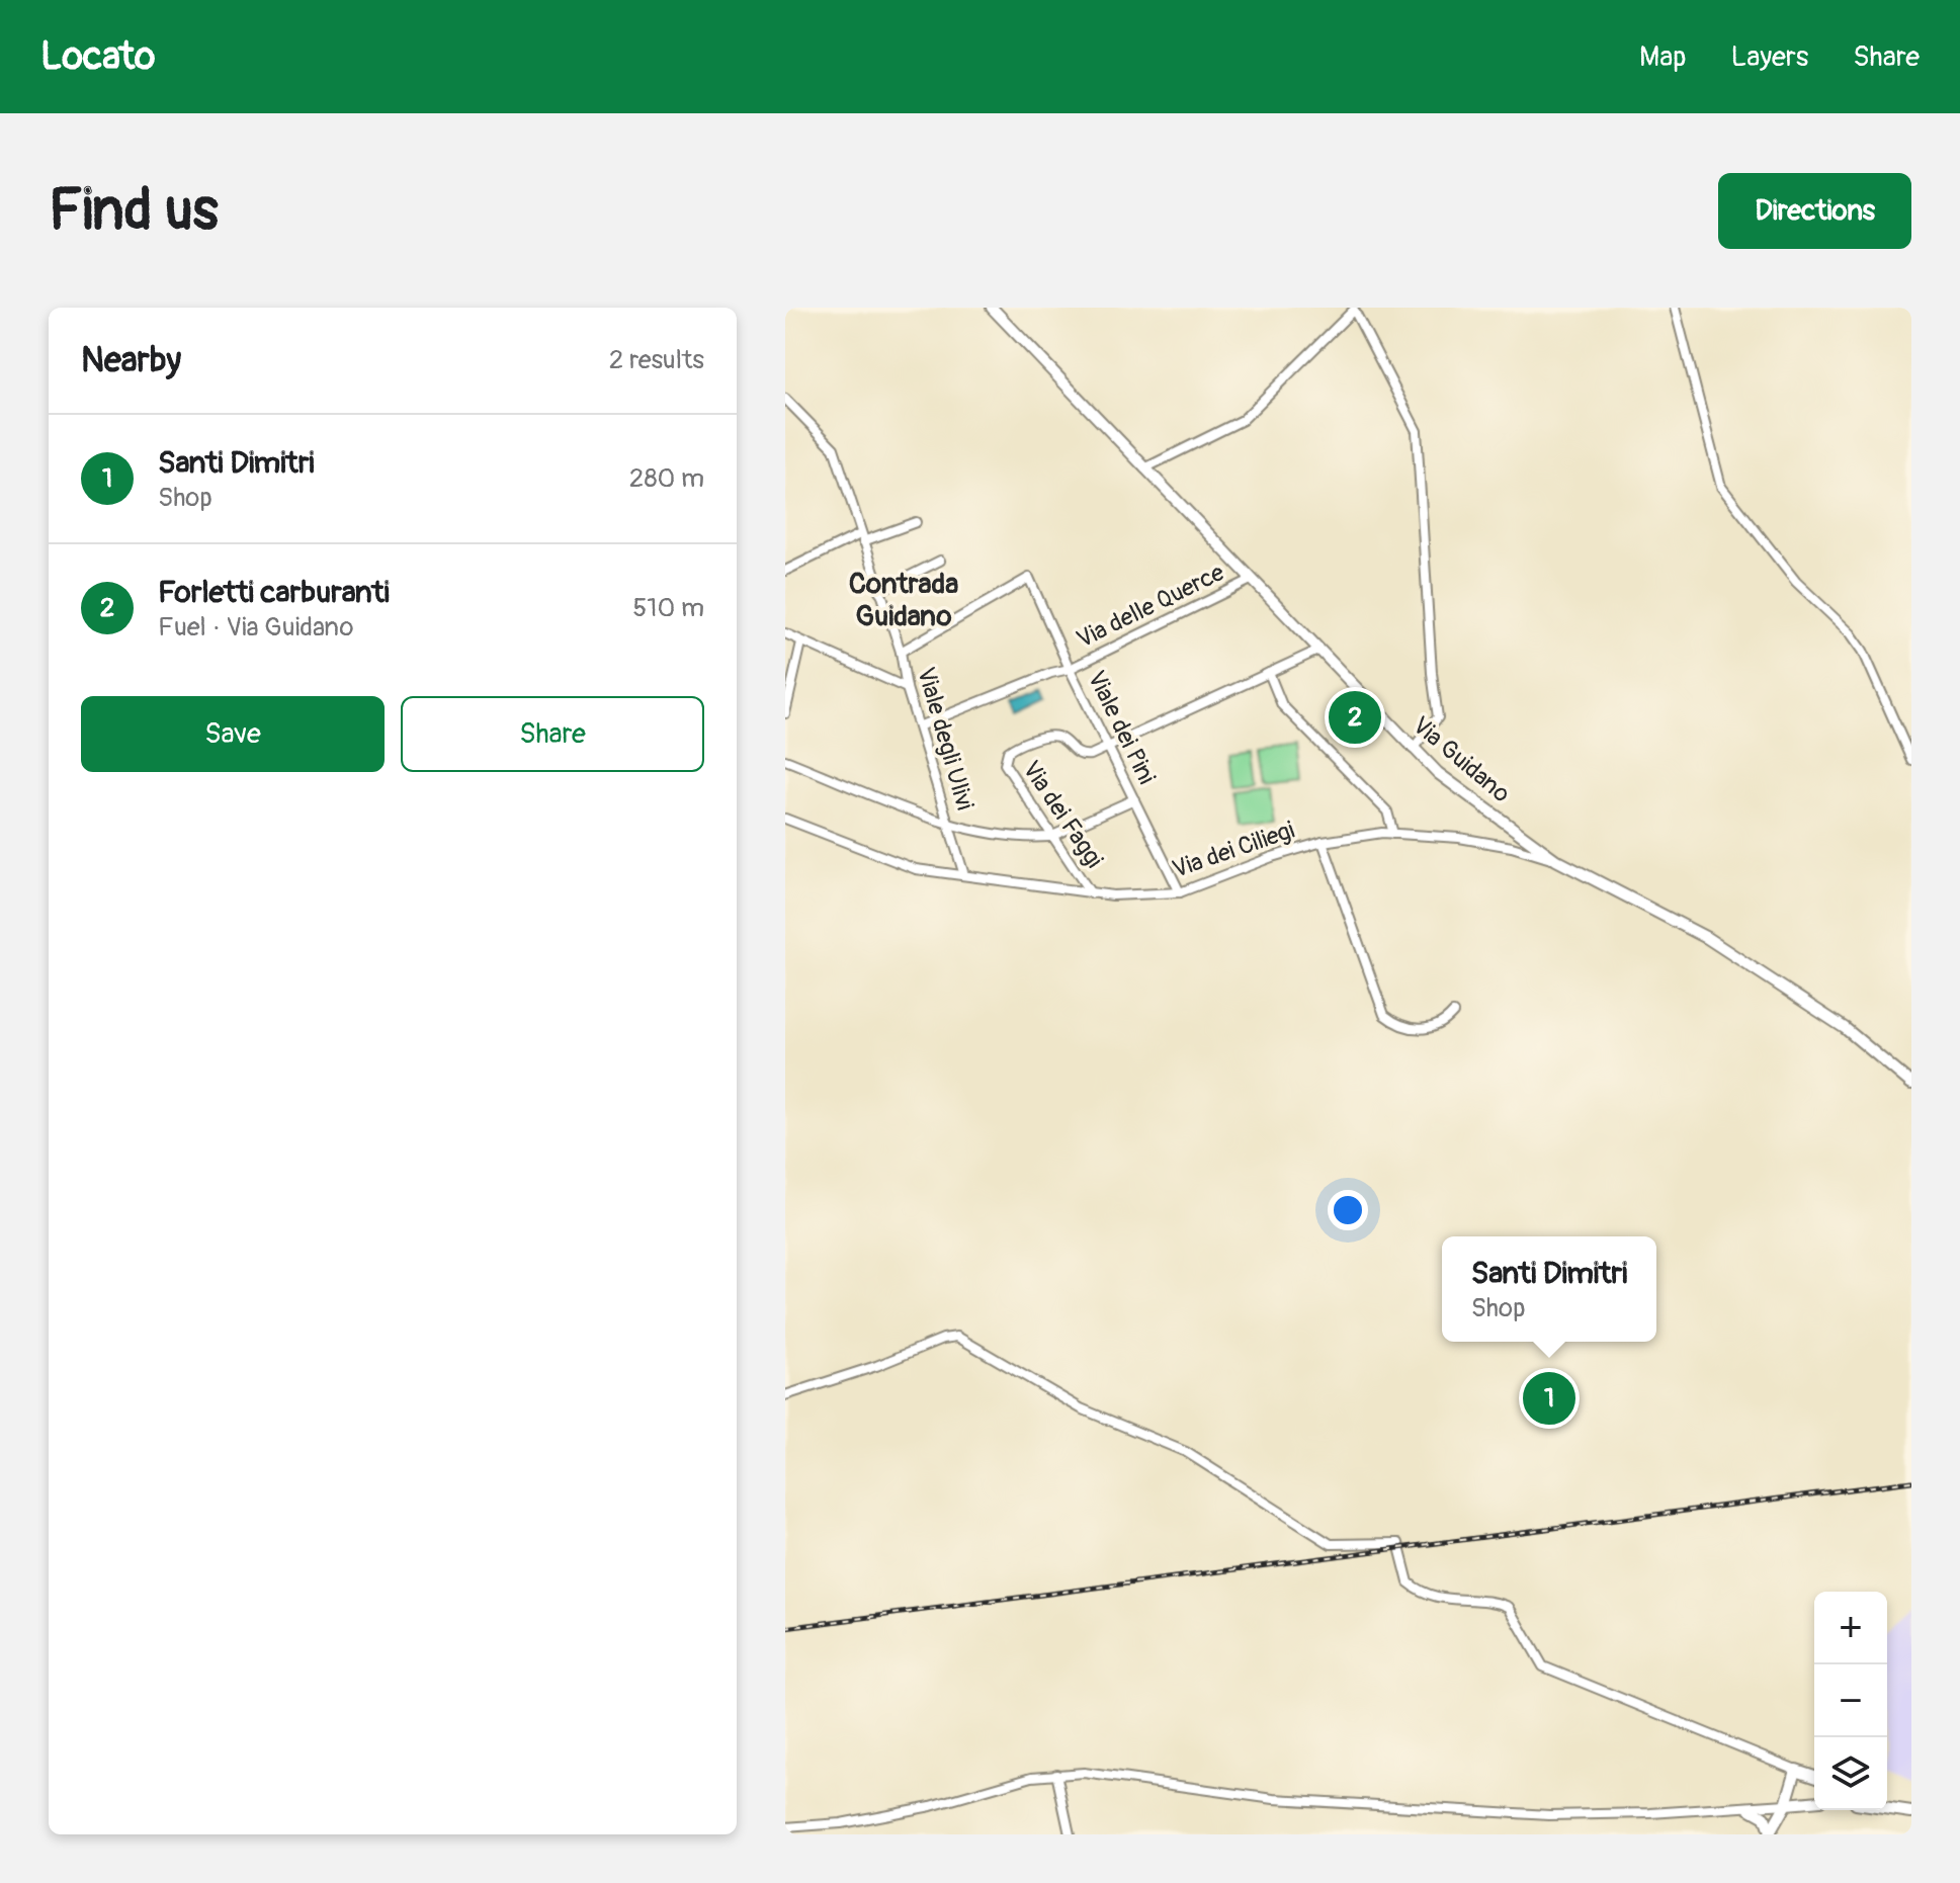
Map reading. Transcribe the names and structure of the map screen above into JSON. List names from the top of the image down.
{
  "streets": {
    "main road": ["Via Guidano"],
    "street": [
      "Via delle Querce",
      "Viale dei Pini",
      "Viale degli Ulivi",
      "Via dei Faggi",
      "Via dei Ciliegi"
    ]
  },
  "crossings": [
    ["Via delle Querce", "Viale dei Pini"],
    ["Via delle Querce", "Viale degli Ulivi"],
    ["Via delle Querce", "Via Guidano"],
    ["Viale dei Pini", "Viale degli Ulivi"],
    ["Viale dei Pini", "Via dei Faggi"],
    ["Viale dei Pini", "Via dei Ciliegi"],
    ["Viale degli Ulivi", "Via dei Ciliegi"],
    ["Via Guidano", "Via dei Ciliegi"],
    ["Via dei Faggi", "Via dei Ciliegi"]
  ],
  "districts": ["Contrada Guidano"],
  "page": {
    "header": "Locato",
    "nav": ["Map", "Layers", "Share"],
    "buttons": [
      "Directions",
      ["Save", "Share"]
    ],
    "title": "Find us",
    "heading": ["Nearby", "2 results"],
    "list": [
      {
        "mark": "1",
        "name": "Santi Dimitri",
        "note": "Shop",
        "value": "280 m"
      },
      {
        "mark": "2",
        "name": "Forletti carburanti",
        "note": "Fuel · Via Guidano",
        "value": "510 m"
      }
    ],
    "pins": ["2", "1"],
    "popup": ["Santi Dimitri", "Shop"],
    "map_buttons": ["+", "−"]
  }
}
